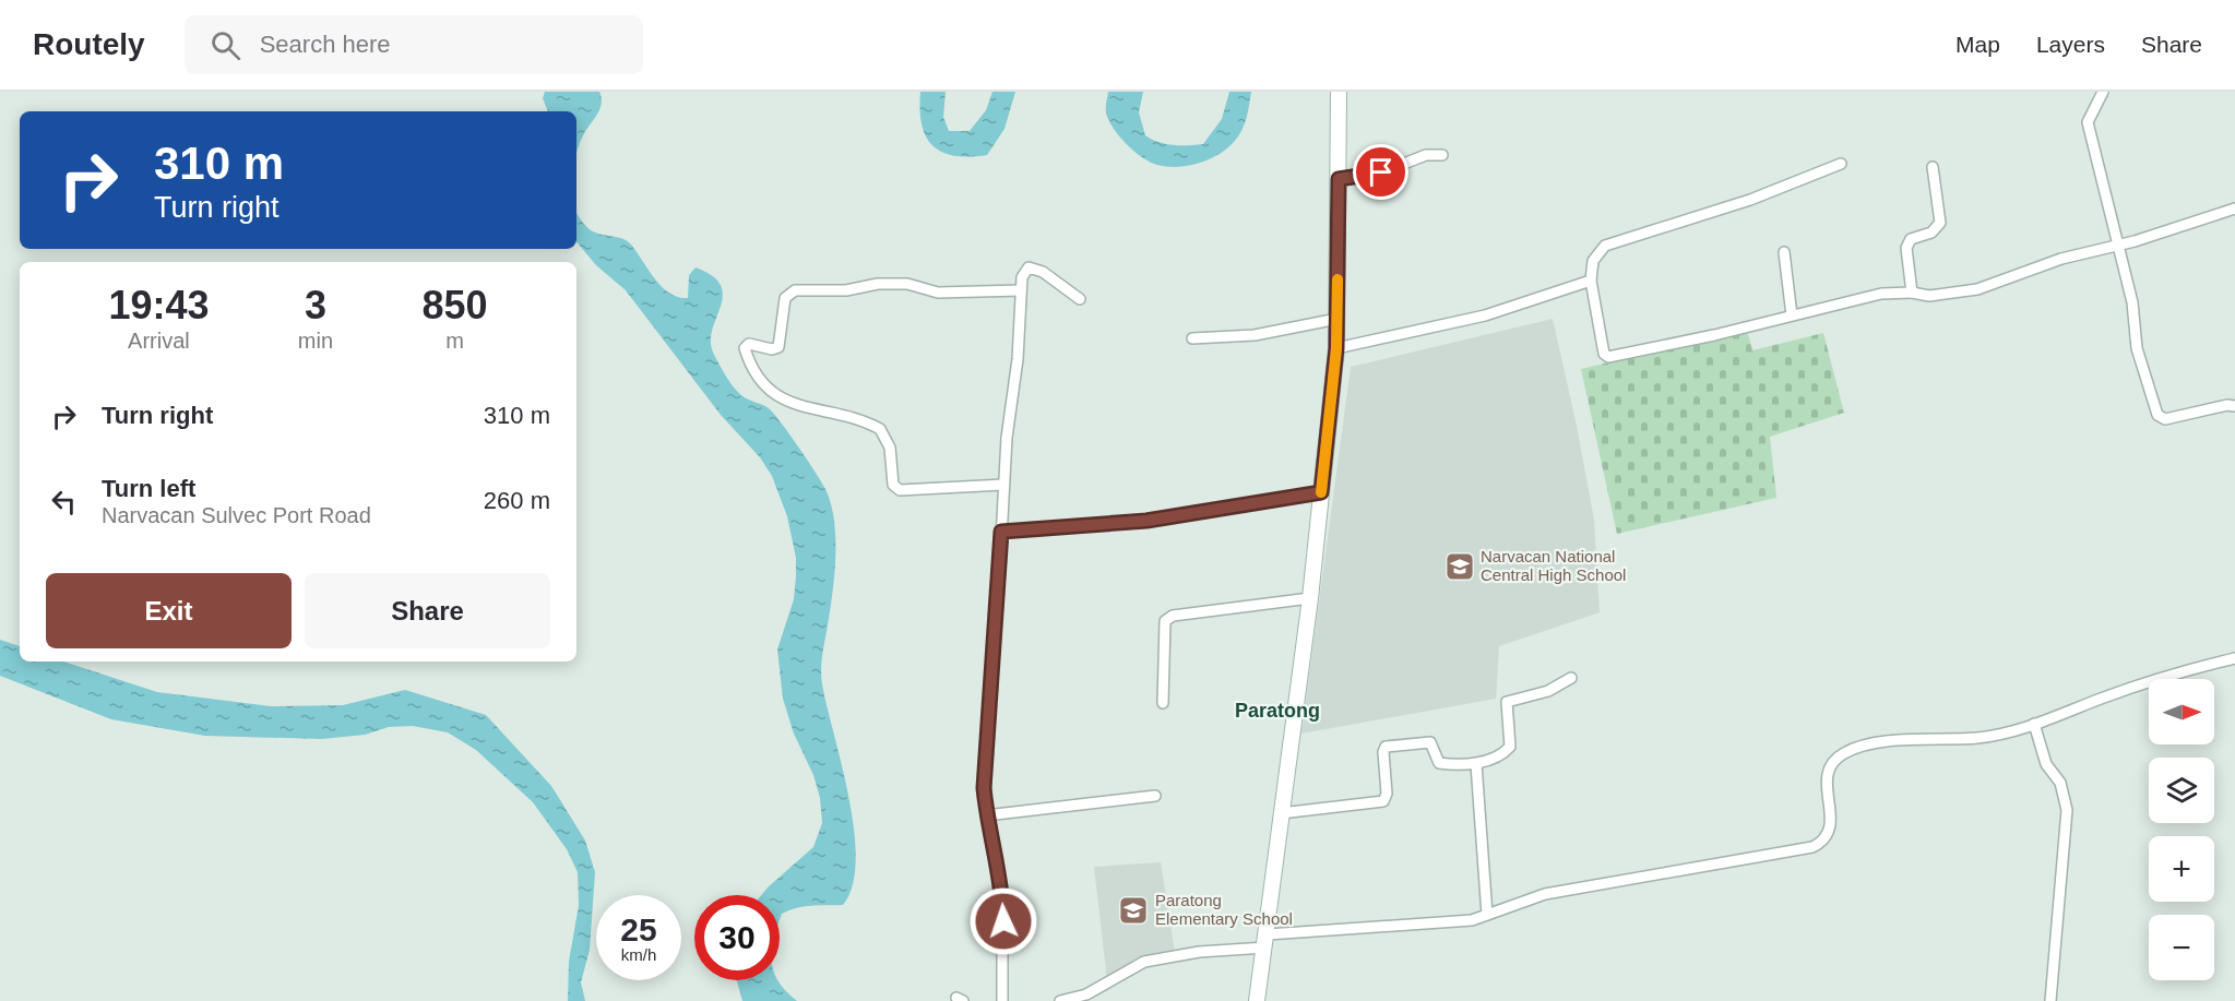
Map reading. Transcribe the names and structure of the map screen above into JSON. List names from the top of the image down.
{
  "districts": ["Paratong"],
  "places": {
    "school or university": ["Narvacan National Central High School", "Paratong Elementary School"]
  },
  "north": "right",
  "page": {
    "header": "Routely",
    "search": "Search here",
    "nav": ["Map", "Layers", "Share"],
    "turn": ["310 m", "Turn right"],
    "eta": [
      "19:43",
      "Arrival",
      "3",
      "min",
      "850",
      "m"
    ],
    "list": [
      {
        "name": "Turn right",
        "value": "310 m"
      },
      {
        "name": "Turn left",
        "note": "Narvacan Sulvec Port Road",
        "value": "260 m"
      }
    ],
    "buttons": ["Exit", "Share"],
    "map_buttons": ["+", "−"],
    "speed": "25 km/h",
    "limit": "30"
  }
}
